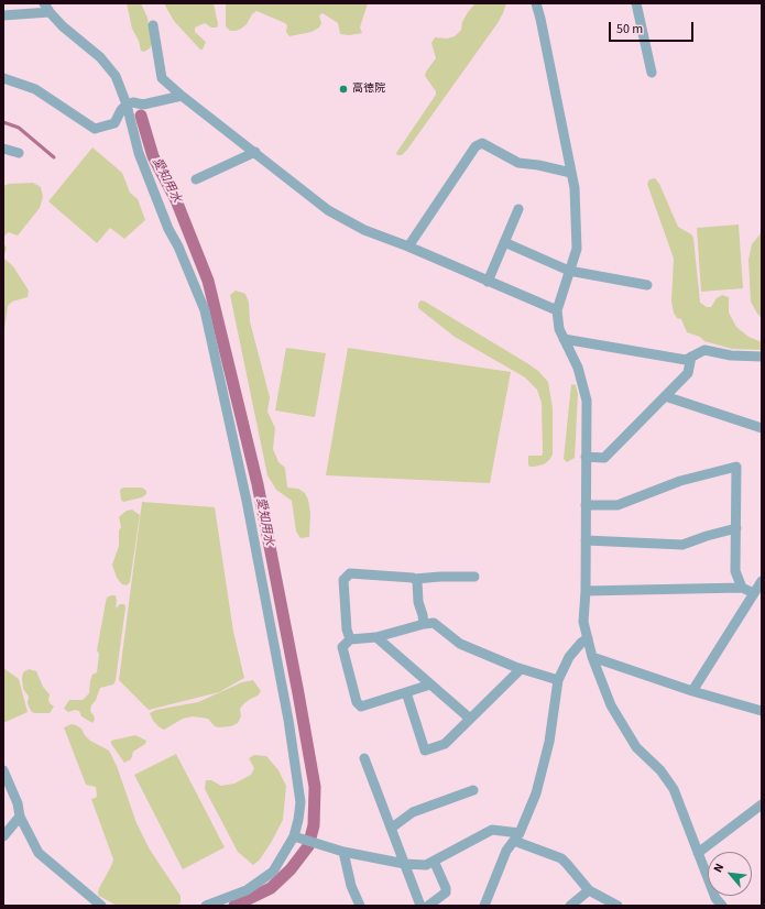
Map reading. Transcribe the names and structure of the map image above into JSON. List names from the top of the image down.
{
  "water": ["愛知用水"],
  "places": ["高徳院"],
  "scale_bar": "50 m",
  "north": "top left"
}
